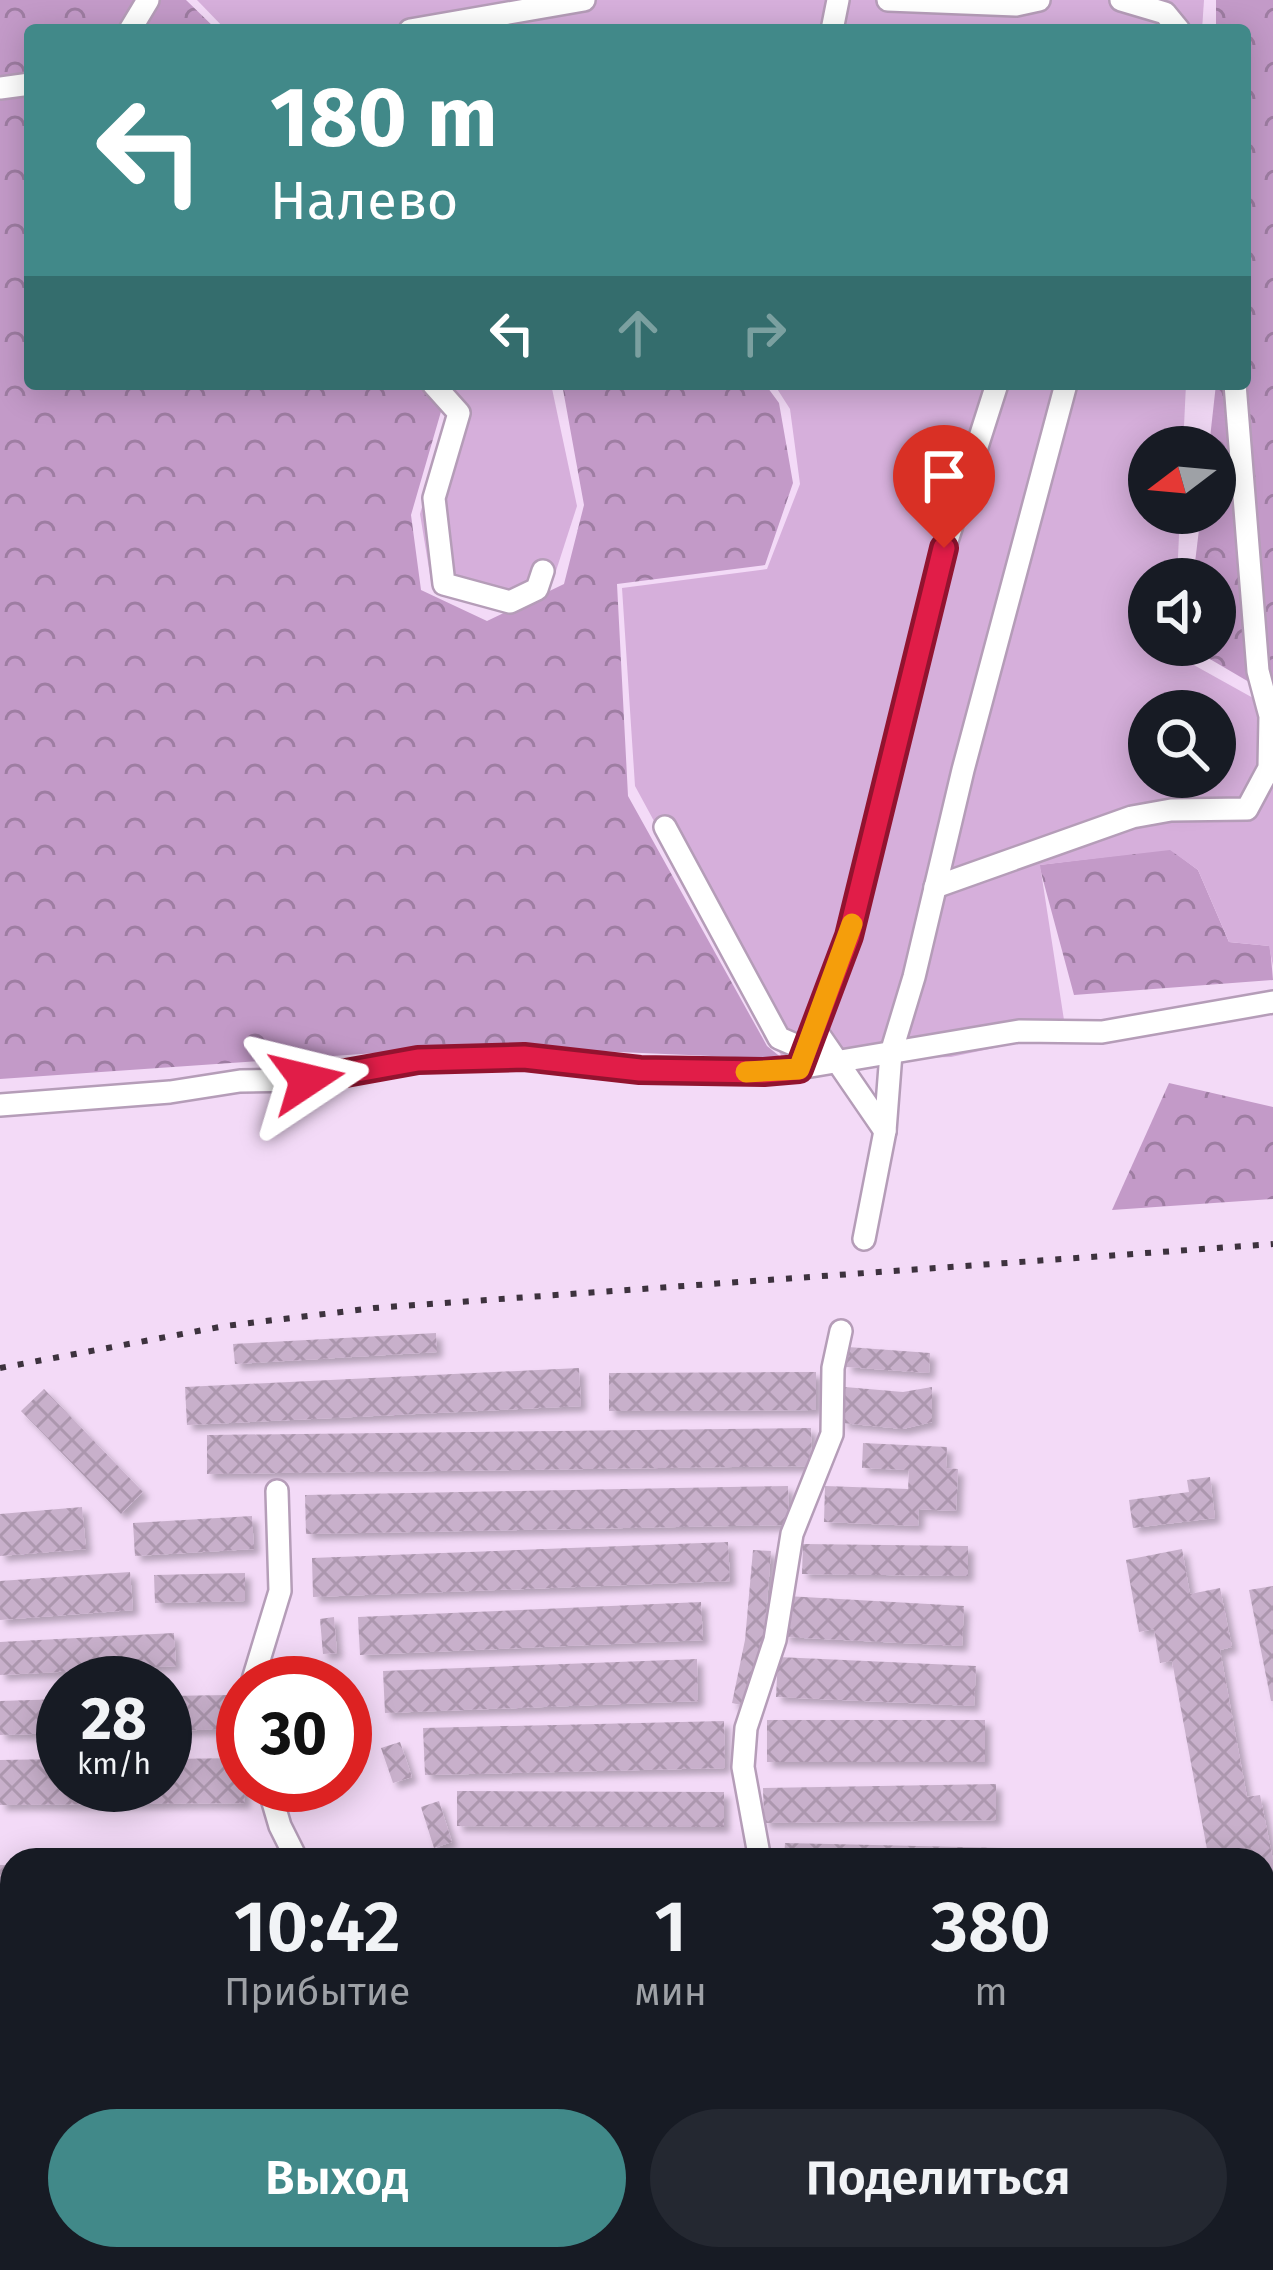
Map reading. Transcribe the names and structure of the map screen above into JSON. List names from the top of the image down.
{
  "north": "left",
  "page": {
    "turn": ["180 m", "Налево"],
    "speed": "28 km/h",
    "limit": "30",
    "eta": [
      "10:42",
      "Прибытие",
      "1",
      "мин",
      "380",
      "m"
    ],
    "buttons": ["Выход", "Поделиться"]
  }
}
